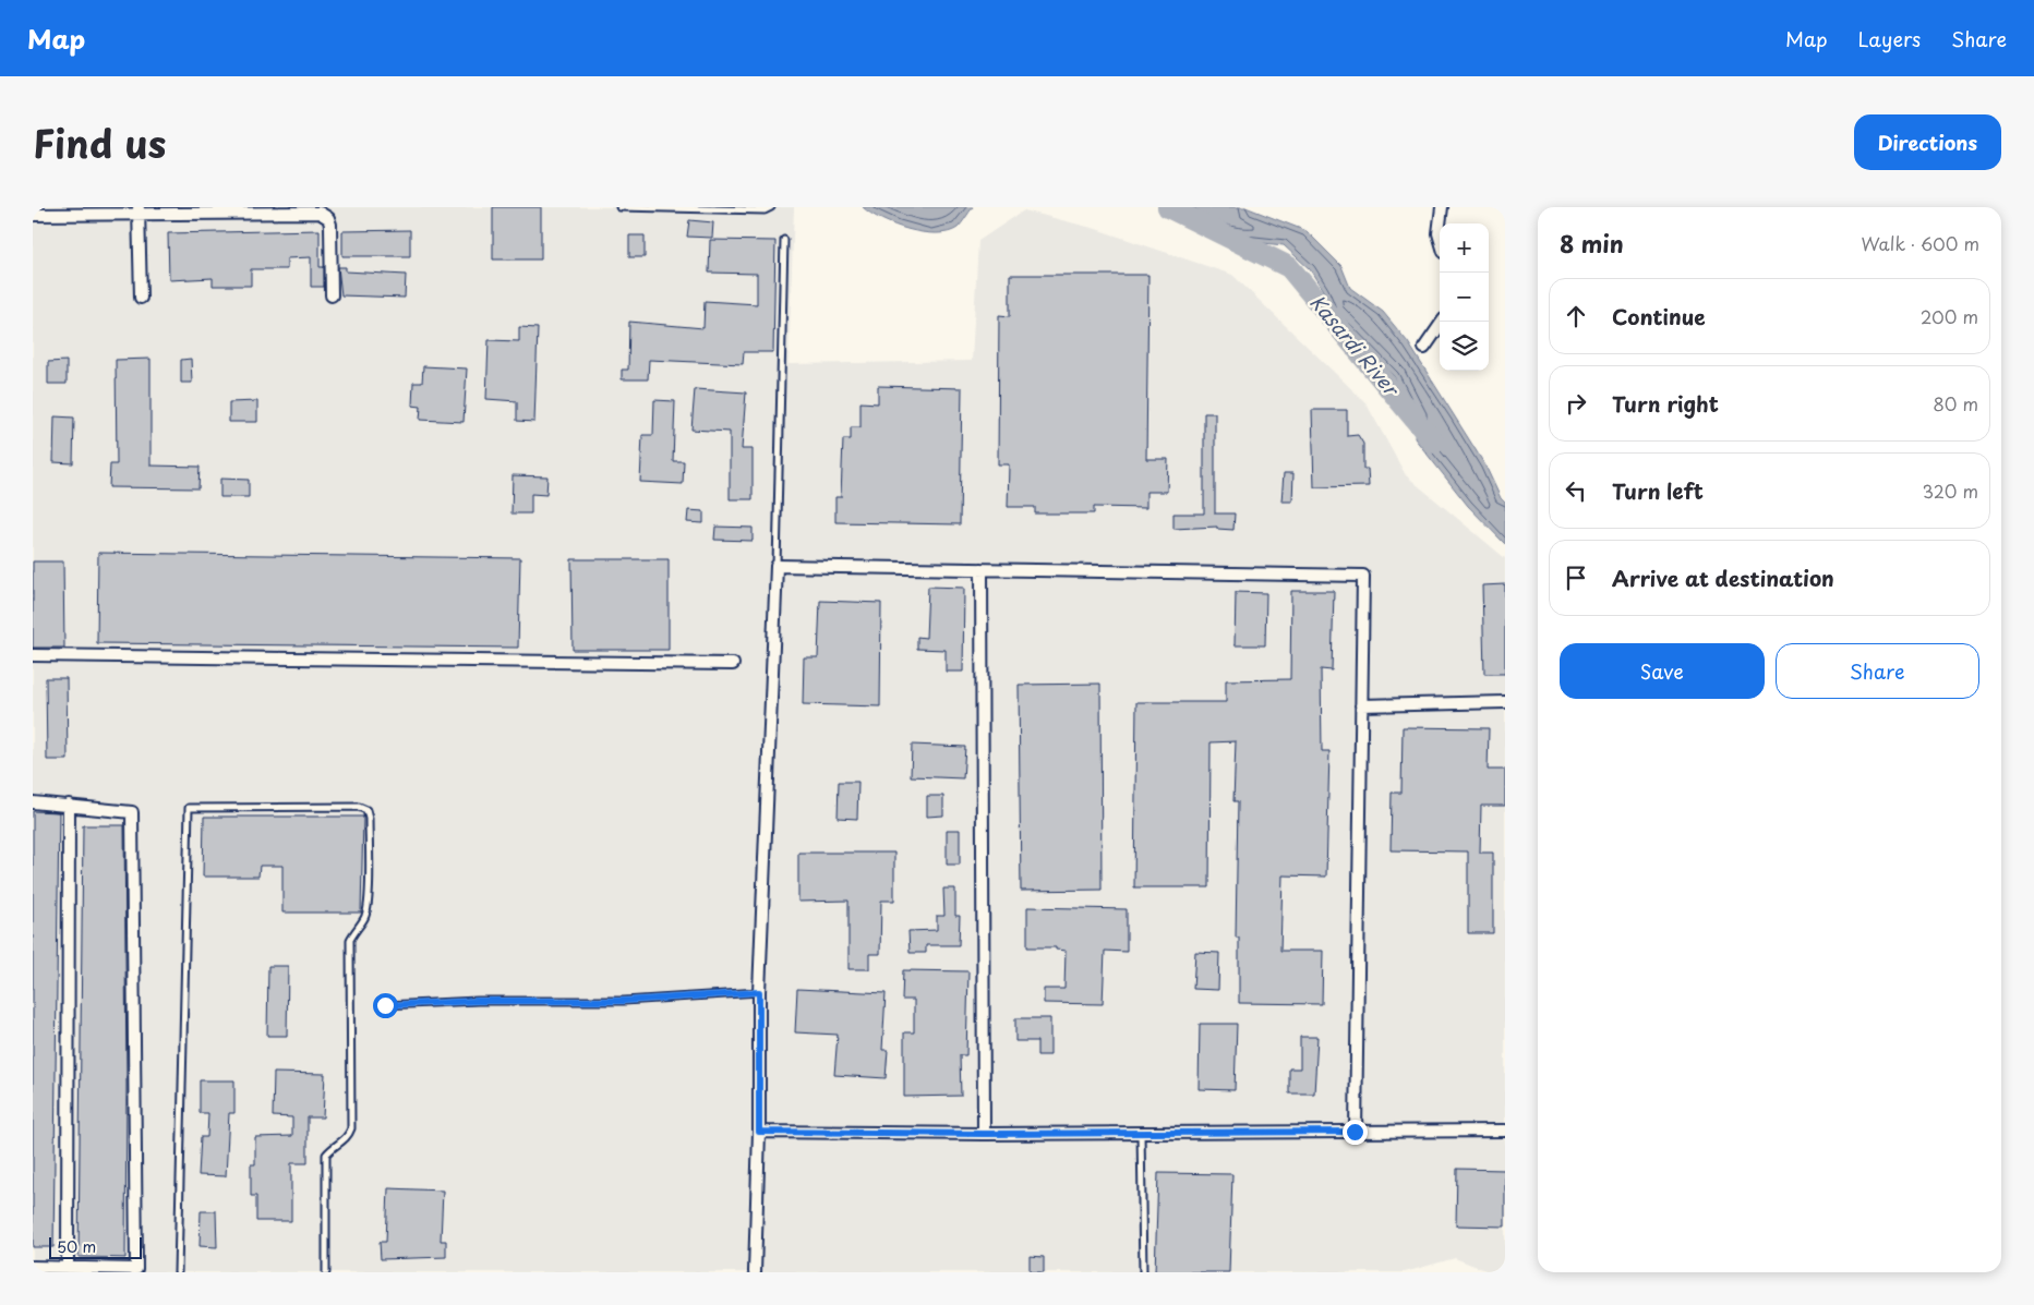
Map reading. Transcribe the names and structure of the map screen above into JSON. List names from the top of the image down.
{
  "water": ["Kasardi River"],
  "scale_bar": "50 m",
  "page": {
    "header": "Map",
    "nav": ["Map", "Layers", "Share"],
    "title": "Find us",
    "buttons": [
      "Directions",
      ["Save", "Share"]
    ],
    "heading": ["8 min", "Walk · 600 m"],
    "map_buttons": ["+", "−"],
    "list": [
      ["Continue", "200 m"],
      ["Turn right", "80 m"],
      ["Turn left", "320 m"],
      "Arrive at destination"
    ],
    "scale": "50 m"
  }
}
